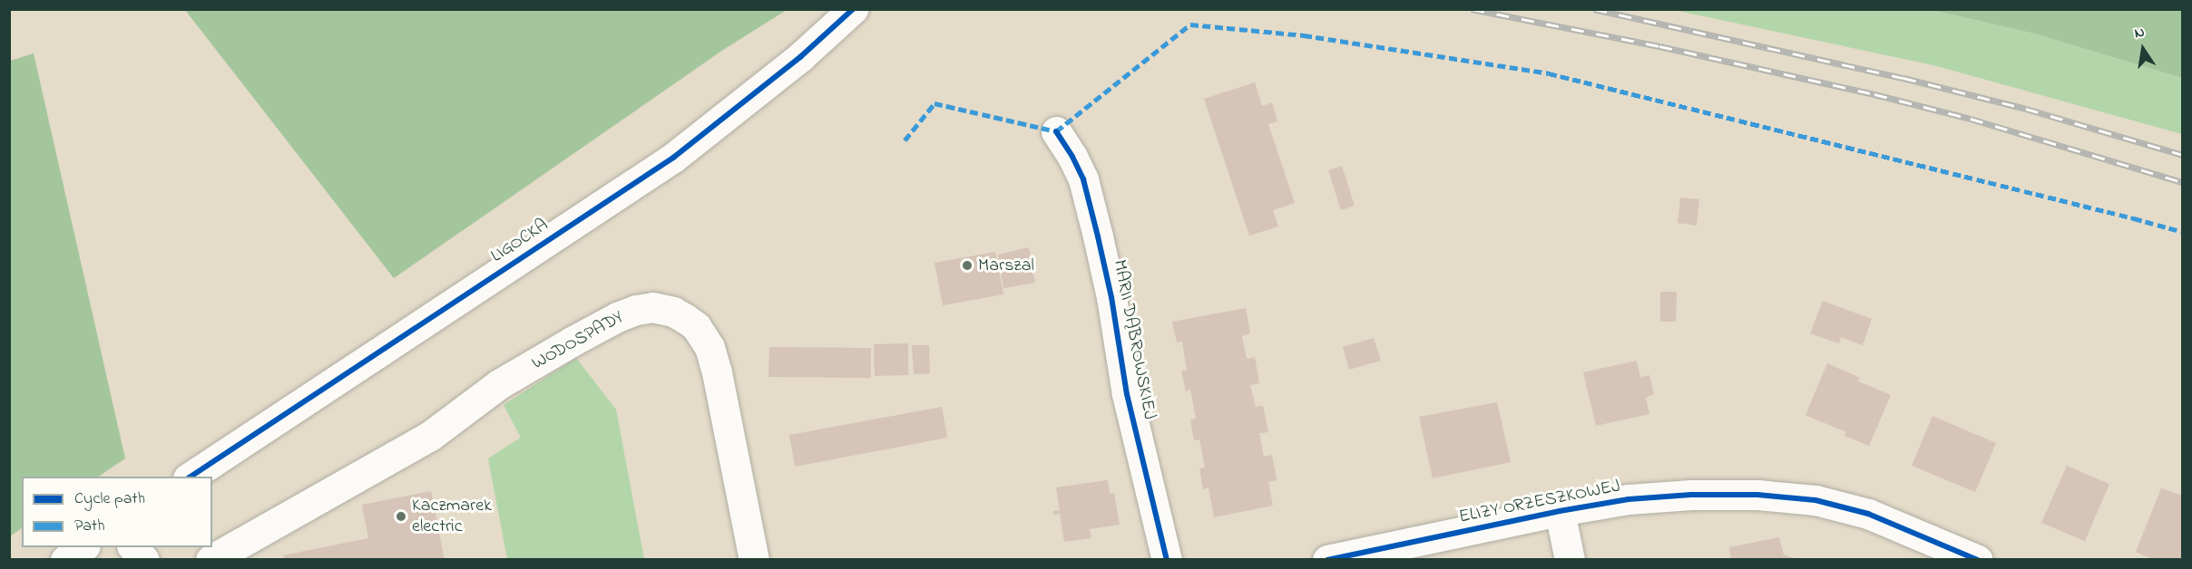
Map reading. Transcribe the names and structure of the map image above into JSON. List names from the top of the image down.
{
  "streets": {
    "street": [
      "LIGOCKA",
      "MARII DĄBROWSKIEJ",
      "WODOSPADY",
      "ELIZY ORZESZKOWEJ"
    ]
  },
  "places": ["Marszal", "Kaczmarek electric"],
  "legend": ["Cycle path", "Path"],
  "north": "top"
}
